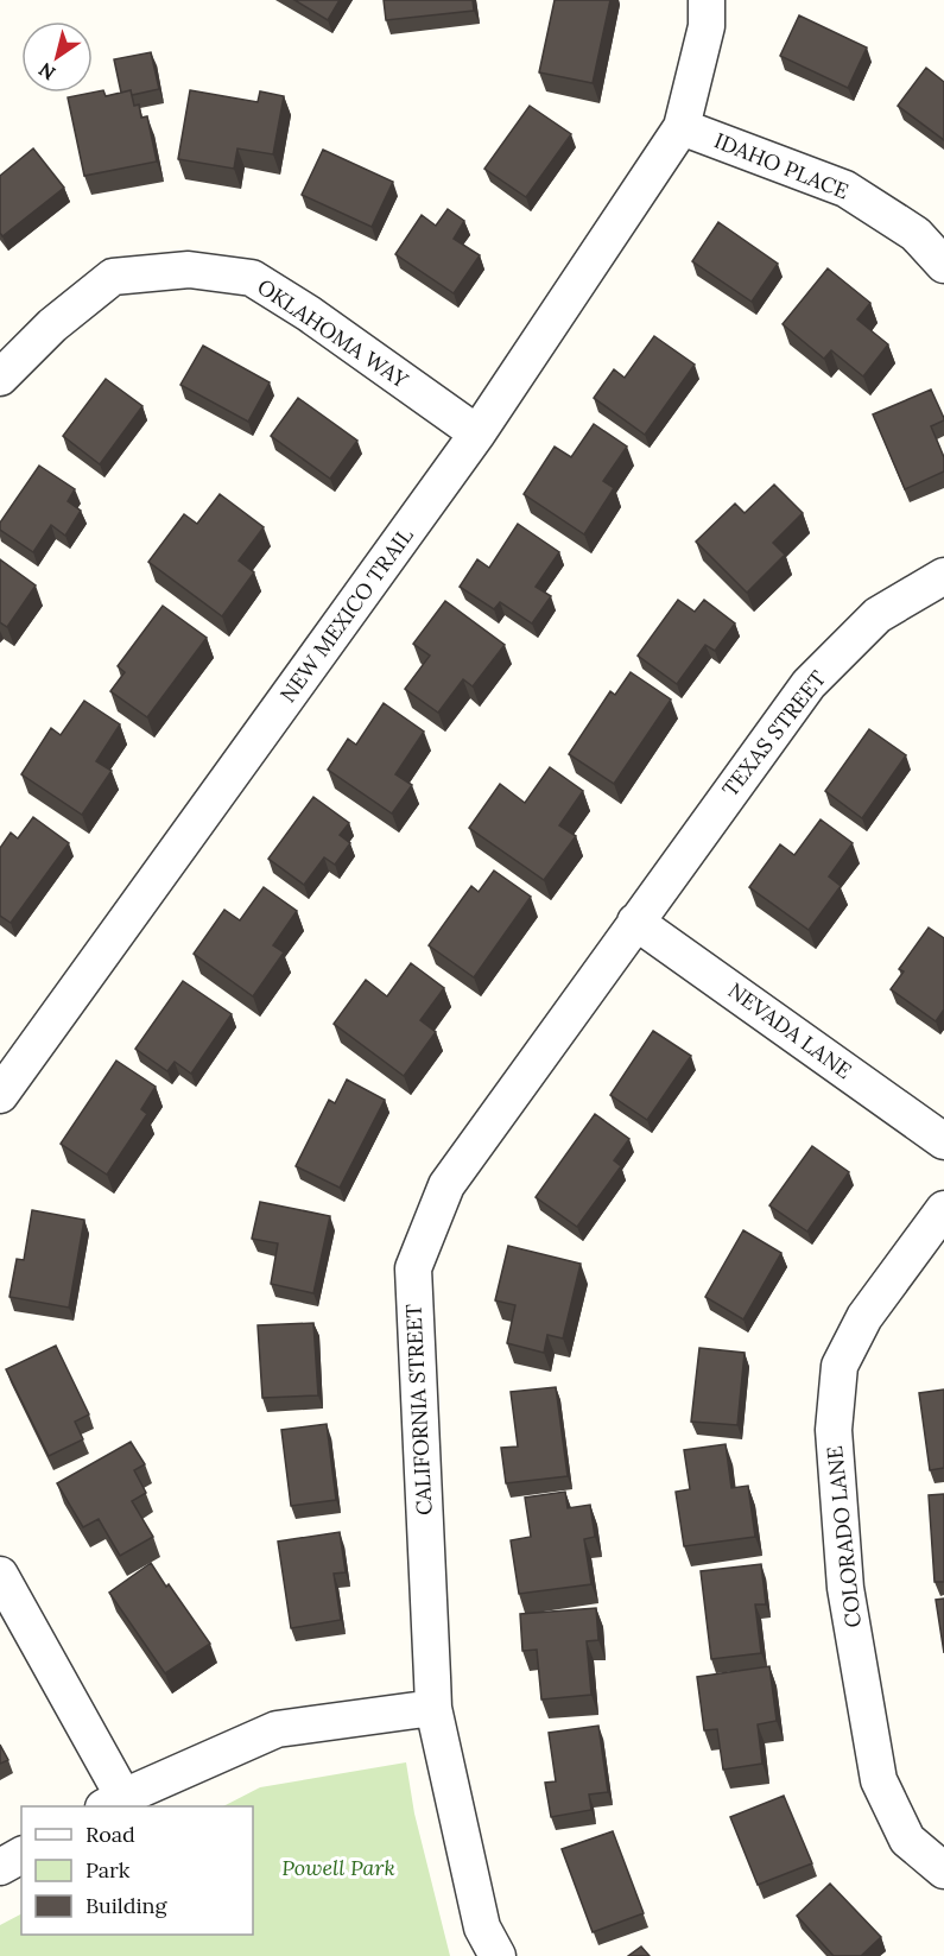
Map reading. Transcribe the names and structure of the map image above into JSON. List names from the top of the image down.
{
  "streets": {
    "street": [
      "IDAHO PLACE",
      "OKLAHOMA WAY",
      "NEW MEXICO TRAIL",
      "TEXAS STREET",
      "NEVADA LANE",
      "CALIFORNIA STREET",
      "COLORADO LANE"
    ]
  },
  "crossings": [
    ["IDAHO PLACE", "NEW MEXICO TRAIL"],
    ["OKLAHOMA WAY", "NEW MEXICO TRAIL"],
    ["TEXAS STREET", "NEVADA LANE"],
    ["TEXAS STREET", "CALIFORNIA STREET"],
    ["NEVADA LANE", "CALIFORNIA STREET"]
  ],
  "parks": ["Powell Park"],
  "legend": ["Road", "Park", "Building"],
  "north": "bottom left"
}
